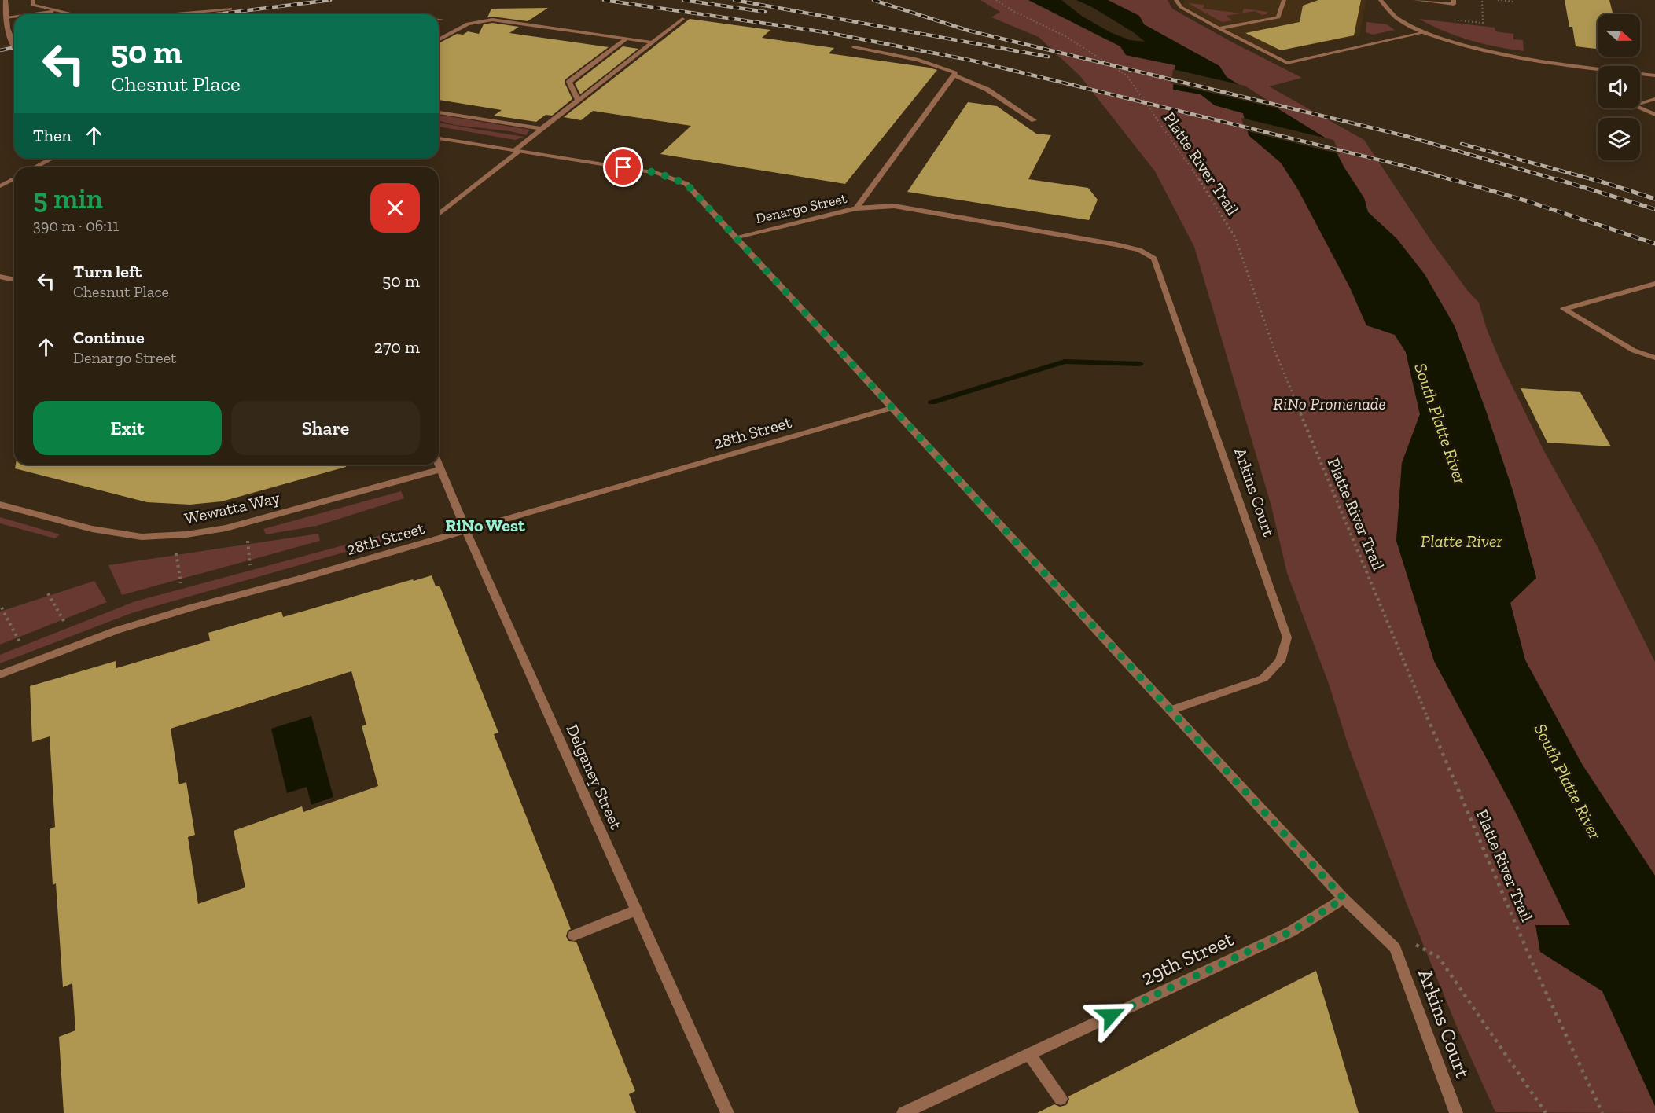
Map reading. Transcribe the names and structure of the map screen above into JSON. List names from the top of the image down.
{
  "streets": {
    "street": [
      "Denargo Street",
      "28th Street",
      "Arkins Court",
      "Wewatta Way",
      "Delganey Street",
      "29th Street"
    ],
    "path": ["Platte River Trail"]
  },
  "crossings": [
    ["Denargo Street", "Arkins Court"],
    ["28th Street", "Delganey Street"],
    ["Wewatta Way", "Delganey Street"]
  ],
  "districts": ["RiNo West"],
  "water": ["South Platte River", "Platte River"],
  "parks": ["RiNo Promenade"],
  "north": "right",
  "page": {
    "turn": ["50 m", "Chesnut Place"],
    "then": "Then",
    "heading": ["5 min", "390 m · 06:11"],
    "list": [
      {
        "name": "Turn left",
        "note": "Chesnut Place",
        "value": "50 m"
      },
      {
        "name": "Continue",
        "note": "Denargo Street",
        "value": "270 m"
      }
    ],
    "buttons": ["Exit", "Share"]
  }
}
